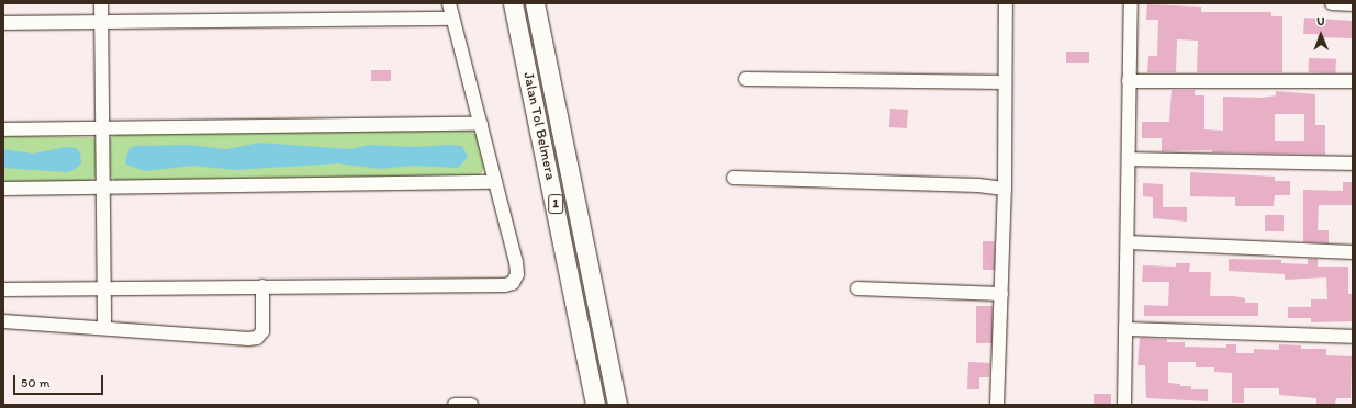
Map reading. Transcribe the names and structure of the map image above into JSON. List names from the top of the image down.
{
  "streets": {
    "highway": ["Jalan Tol Belmera", "1"]
  },
  "scale_bar": "50 m",
  "north": "top"
}
